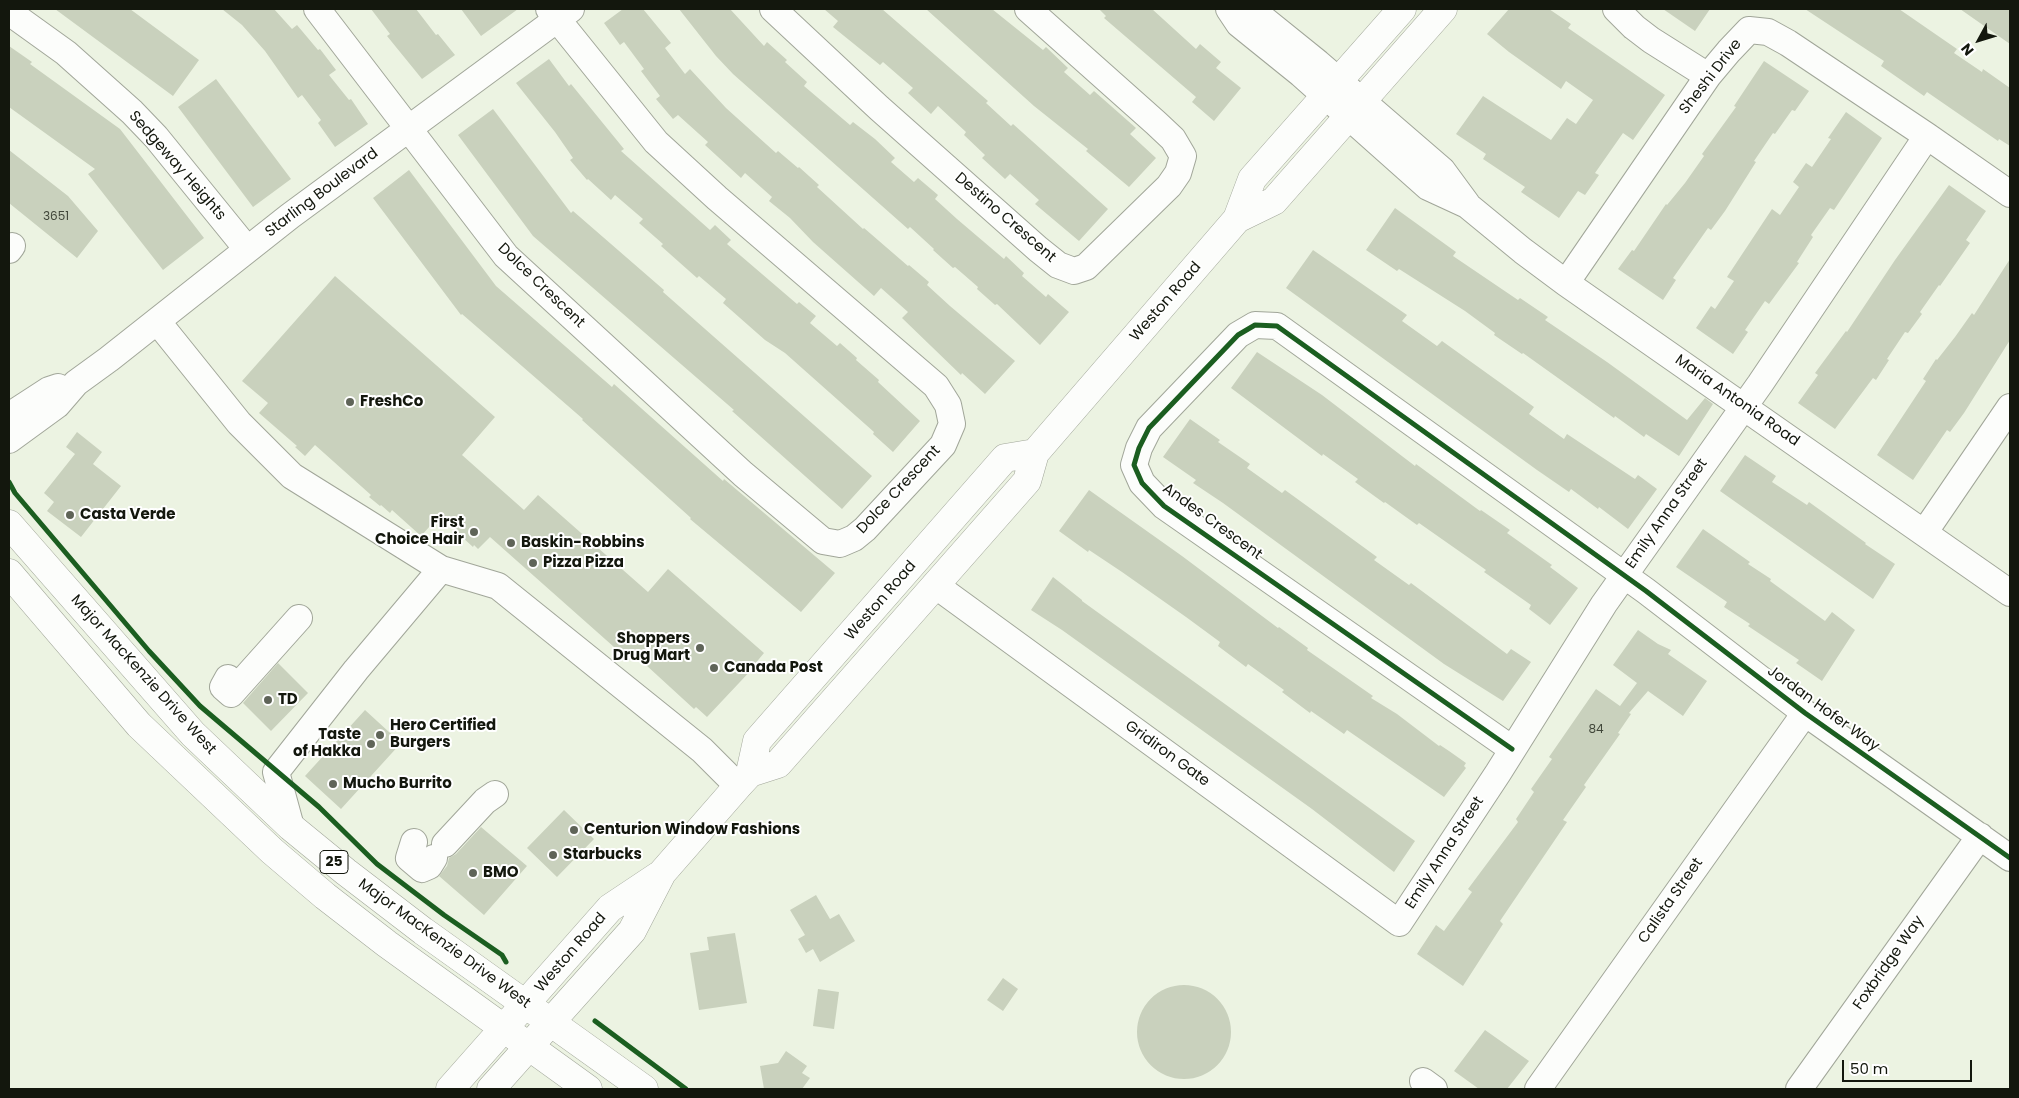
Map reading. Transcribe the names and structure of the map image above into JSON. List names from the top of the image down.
{
  "streets": {
    "main road": ["Weston Road", "Major MacKenzie Drive West", "25"],
    "street": [
      "Sheshi Drive",
      "Sedgeway Heights",
      "Starling Boulevard",
      "Destino Crescent",
      "Dolce Crescent",
      "Maria Antonia Road",
      "Emily Anna Street",
      "Andes Crescent",
      "Jordan Hofer Way",
      "Gridiron Gate",
      "Calista Street",
      "Foxbridge Way"
    ]
  },
  "crossings": [
    ["Sheshi Drive", "Maria Antonia Road"],
    ["Sheshi Drive", "Emily Anna Street"],
    ["Sedgeway Heights", "Starling Boulevard"],
    ["Starling Boulevard", "Dolce Crescent"],
    ["Weston Road", "Maria Antonia Road"],
    ["Weston Road", "Major MacKenzie Drive West"],
    ["Weston Road", "Gridiron Gate"],
    ["Weston Road", "25"],
    ["Maria Antonia Road", "Emily Anna Street"],
    ["Emily Anna Street", "Andes Crescent"],
    ["Emily Anna Street", "Jordan Hofer Way"],
    ["Emily Anna Street", "Gridiron Gate"],
    ["Andes Crescent", "Jordan Hofer Way"],
    ["Jordan Hofer Way", "Calista Street"],
    ["Jordan Hofer Way", "Foxbridge Way"]
  ],
  "places": [
    "FreshCo",
    "Casta Verde",
    "First Choice Hair",
    "Baskin-Robbins",
    "Pizza Pizza",
    "Shoppers Drug Mart",
    "Canada Post",
    "TD",
    "Hero Certified Burgers",
    "Taste of Hakka",
    "Mucho Burrito",
    "Centurion Window Fashions",
    "Starbucks",
    "BMO"
  ],
  "house_numbers": ["3651", "84"],
  "scale_bar": "50 m",
  "north": "bottom left"
}
